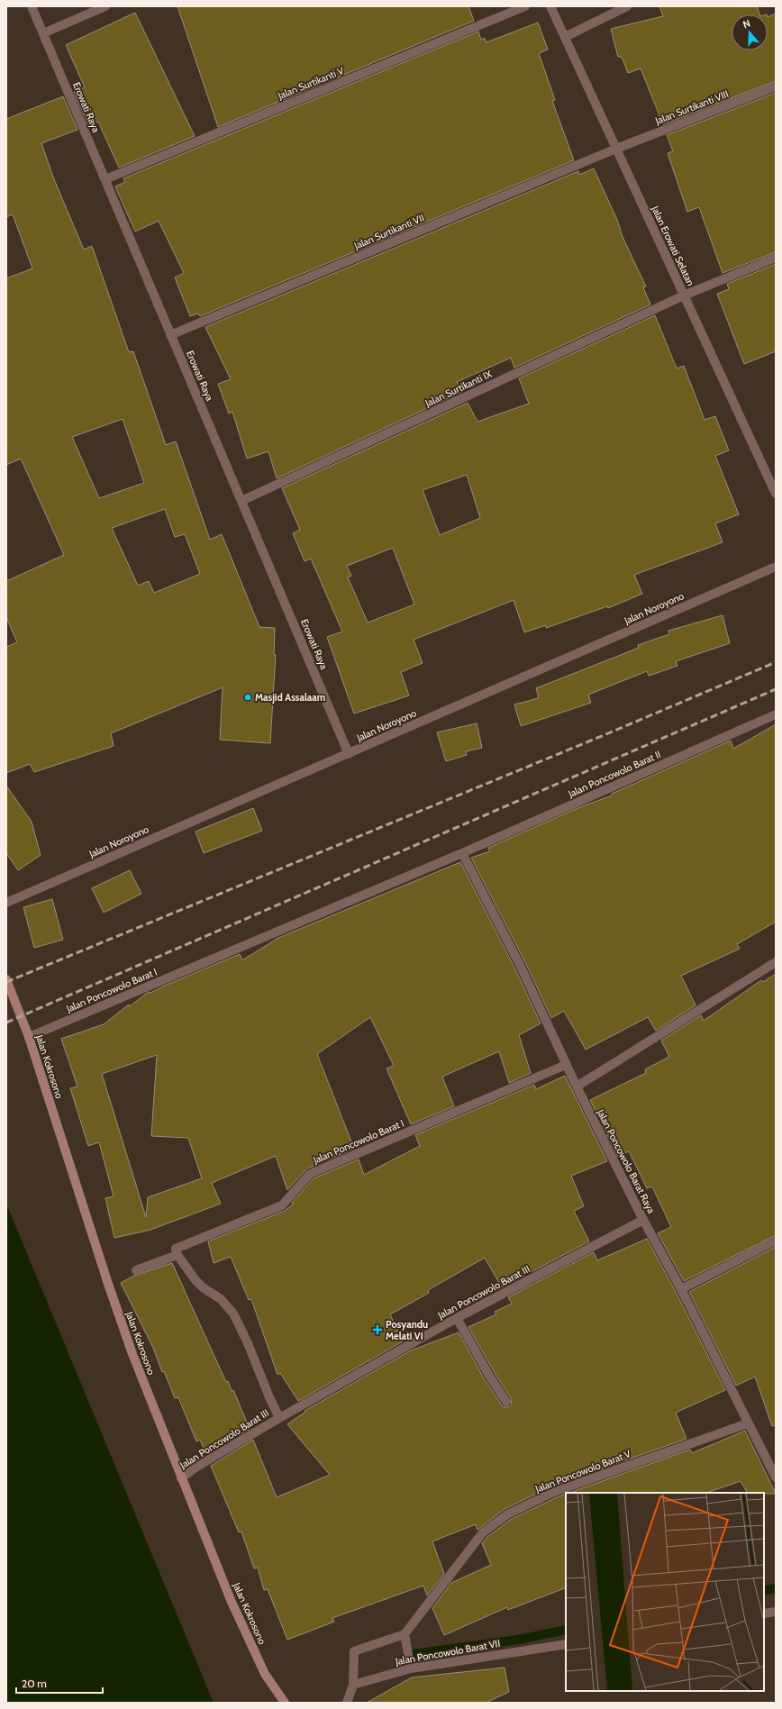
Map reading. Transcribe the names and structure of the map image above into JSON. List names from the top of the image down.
{
  "streets": {
    "street": [
      "Jalan Surtikanti V",
      "Erowati Raya",
      "Jalan Surtikanti VIII",
      "Jalan Surtikanti VII",
      "Jalan Erowati Selatan",
      "Jalan Surtikanti IX",
      "Jalan Noroyono",
      "Jalan Poncowolo Barat II",
      "Jalan Poncowolo Barat I",
      "Jalan Kokrosono",
      "Jalan Poncowolo Barat Raya",
      "Jalan Poncowolo Barat III",
      "Jalan Poncowolo Barat V",
      "Jalan Poncowolo Barat VII"
    ]
  },
  "crossings": [
    ["Jalan Surtikanti V", "Erowati Raya"],
    ["Erowati Raya", "Jalan Surtikanti VII"],
    ["Erowati Raya", "Jalan Surtikanti IX"],
    ["Erowati Raya", "Jalan Noroyono"],
    ["Jalan Surtikanti VIII", "Jalan Surtikanti VII"],
    ["Jalan Surtikanti VIII", "Jalan Erowati Selatan"],
    ["Jalan Surtikanti VII", "Jalan Erowati Selatan"],
    ["Jalan Erowati Selatan", "Jalan Surtikanti IX"],
    ["Jalan Poncowolo Barat II", "Jalan Poncowolo Barat I"],
    ["Jalan Poncowolo Barat II", "Jalan Poncowolo Barat Raya"],
    ["Jalan Poncowolo Barat I", "Jalan Kokrosono"],
    ["Jalan Poncowolo Barat I", "Jalan Poncowolo Barat Raya"],
    ["Jalan Poncowolo Barat I", "Jalan Poncowolo Barat III"],
    ["Jalan Kokrosono", "Jalan Poncowolo Barat III"],
    ["Jalan Poncowolo Barat Raya", "Jalan Poncowolo Barat III"],
    ["Jalan Poncowolo Barat Raya", "Jalan Poncowolo Barat V"]
  ],
  "places": {
    "other": ["Masjid Assalaam"],
    "health": ["Posyandu Melati VI"]
  },
  "scale_bar": "20 m",
  "north": "top"
}
